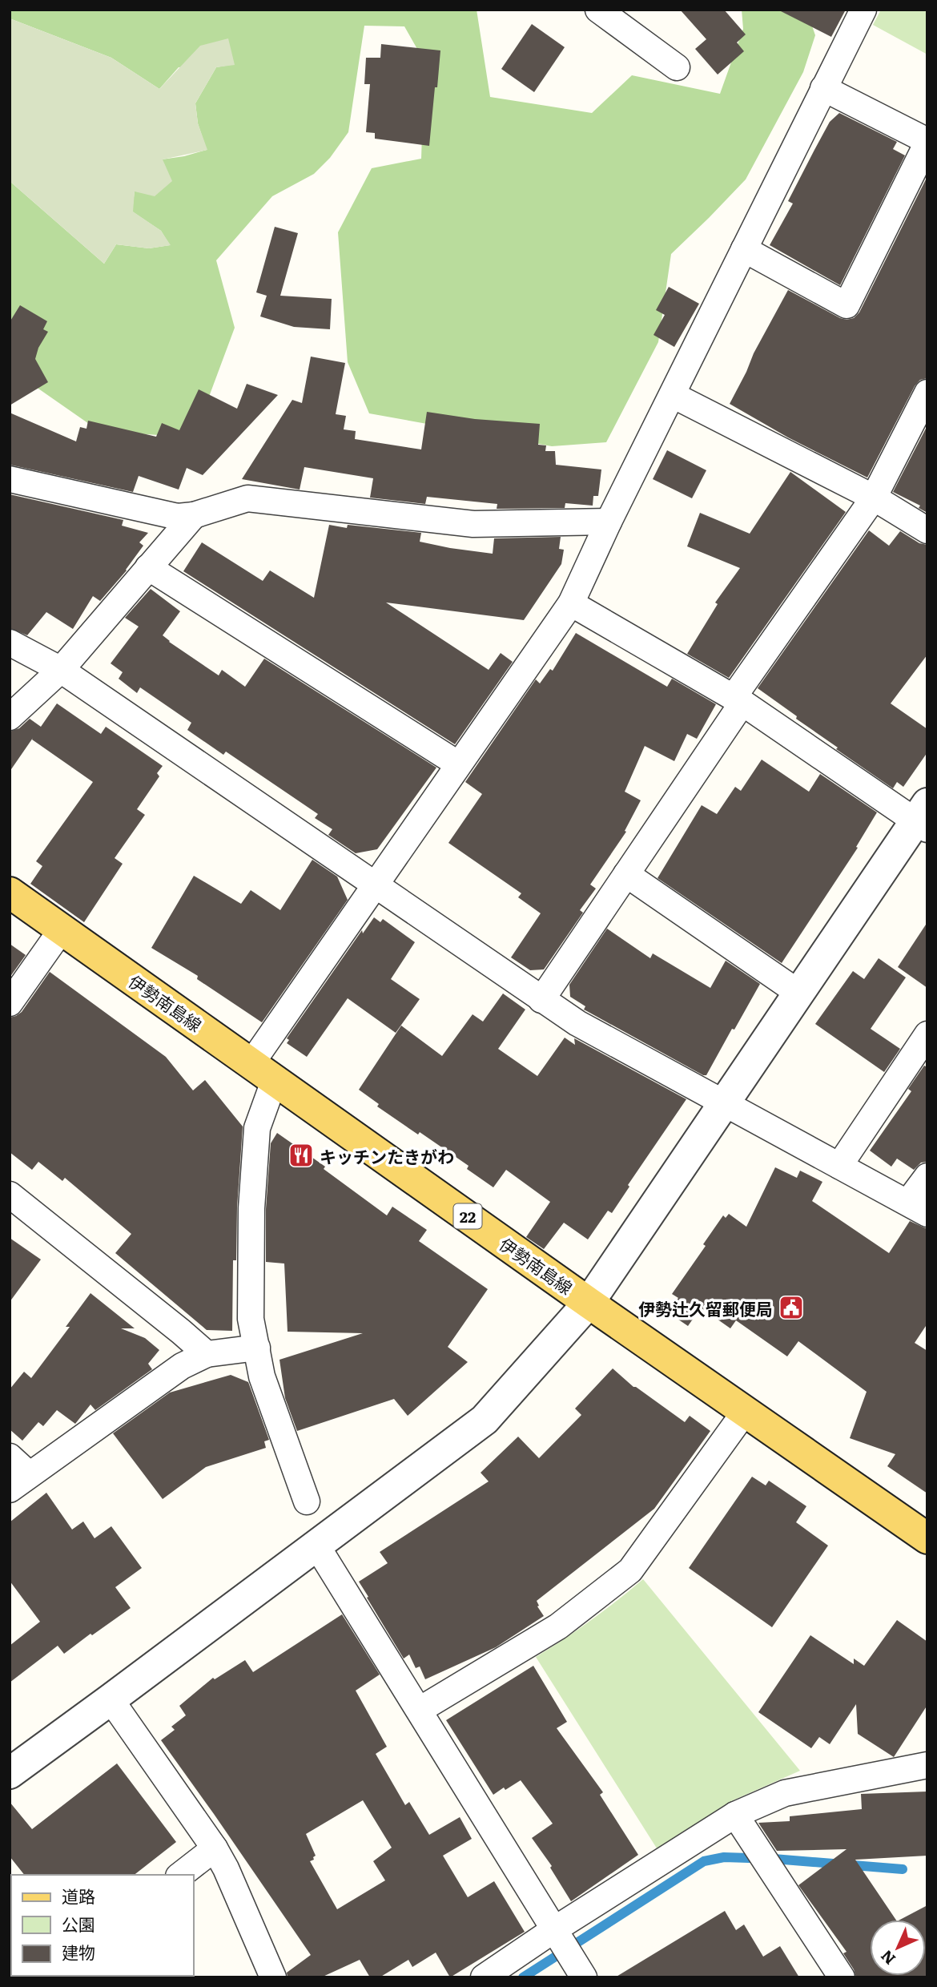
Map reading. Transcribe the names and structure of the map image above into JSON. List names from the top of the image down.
{
  "streets": {
    "main road": ["伊勢南島線", "22"]
  },
  "places": {
    "restaurant": ["キッチンたきがわ"],
    "public building": ["伊勢辻久留郵便局"]
  },
  "legend": ["道路", "公園", "建物"],
  "north": "bottom left"
}
